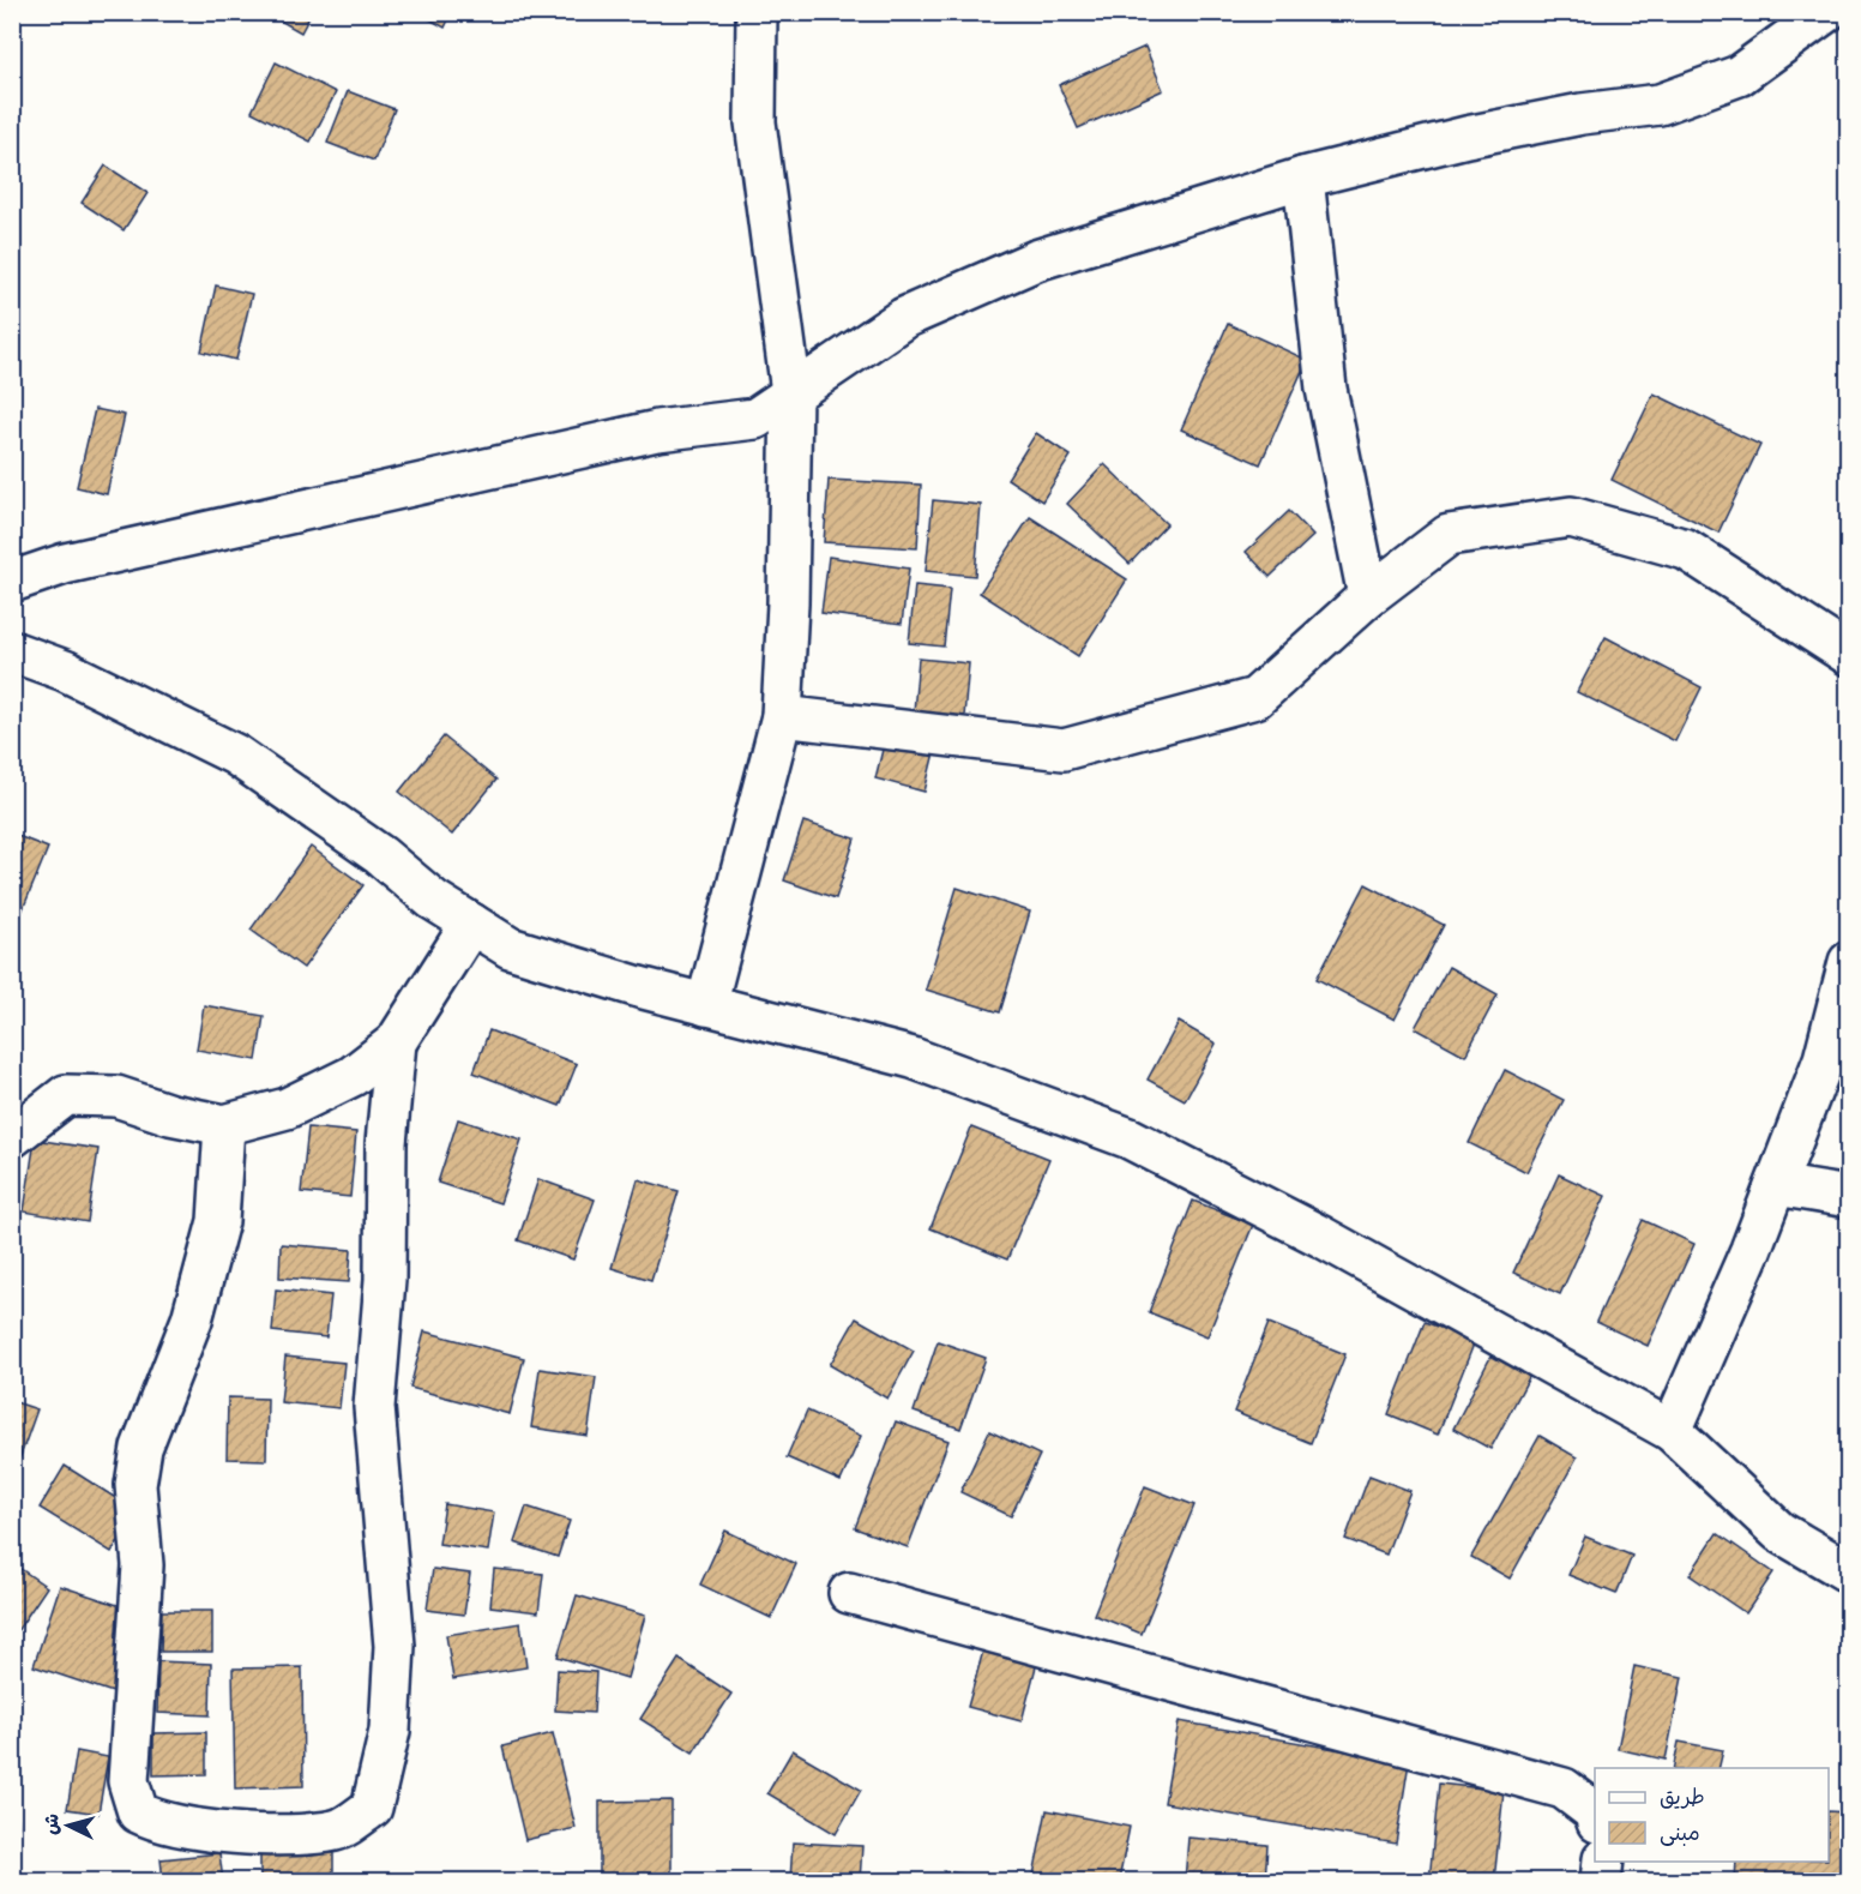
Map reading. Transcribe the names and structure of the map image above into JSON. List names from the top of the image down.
{
  "legend": ["طريق", "مبنى"],
  "north": "left"
}
